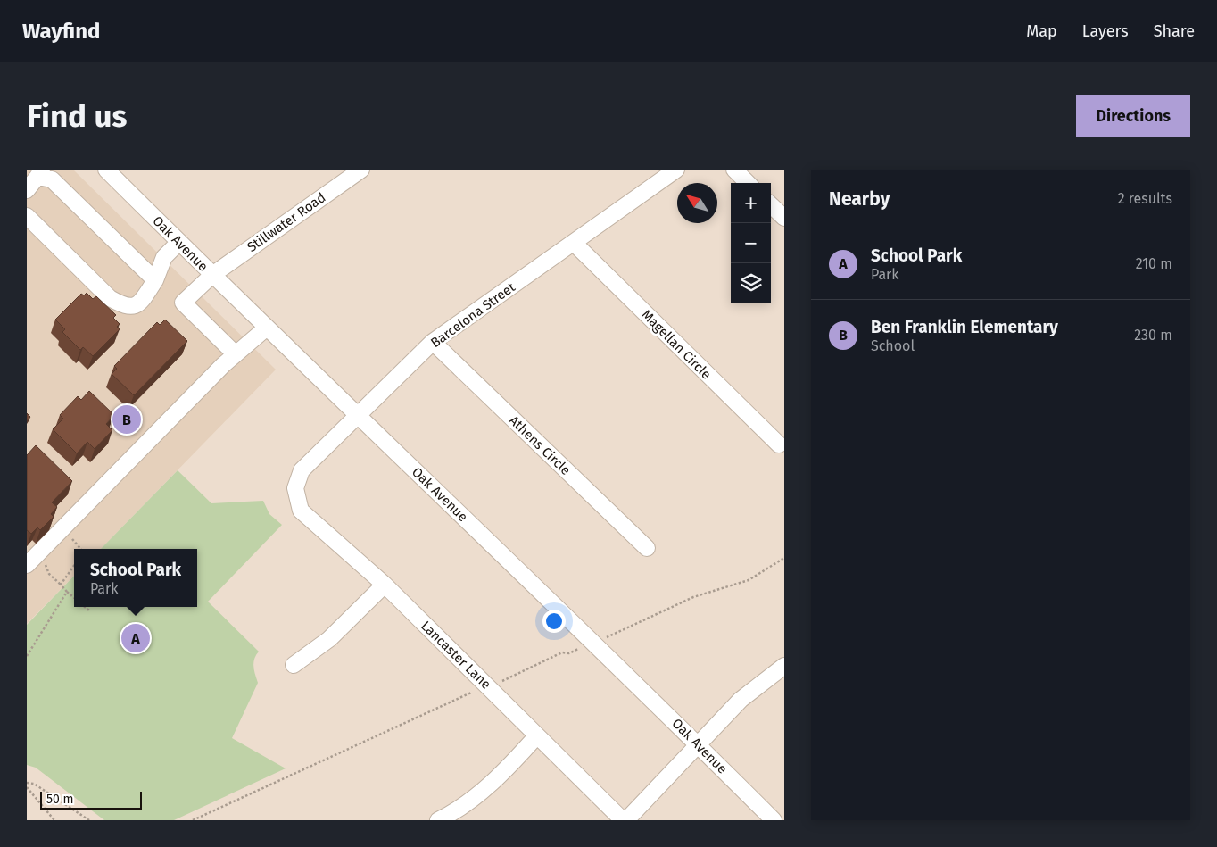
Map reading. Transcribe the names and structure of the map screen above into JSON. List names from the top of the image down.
{
  "streets": {
    "street": [
      "Stillwater Road",
      "Oak Avenue",
      "Barcelona Street",
      "Magellan Circle",
      "Athens Circle",
      "Lancaster Lane"
    ]
  },
  "crossings": [
    ["Stillwater Road", "Oak Avenue"],
    ["Oak Avenue", "Barcelona Street"],
    ["Barcelona Street", "Magellan Circle"],
    ["Barcelona Street", "Athens Circle"],
    ["Barcelona Street", "Lancaster Lane"]
  ],
  "scale_bar": "50 m",
  "north": "top left",
  "page": {
    "header": "Wayfind",
    "nav": ["Map", "Layers", "Share"],
    "buttons": "Directions",
    "title": "Find us",
    "heading": ["Nearby", "2 results"],
    "map_buttons": ["+", "−"],
    "list": [
      {
        "mark": "A",
        "name": "School Park",
        "note": "Park",
        "value": "210 m"
      },
      {
        "mark": "B",
        "name": "Ben Franklin Elementary",
        "note": "School",
        "value": "230 m"
      }
    ],
    "pins": ["B", "A"],
    "popup": ["School Park", "Park"],
    "scale": "50 m"
  }
}
